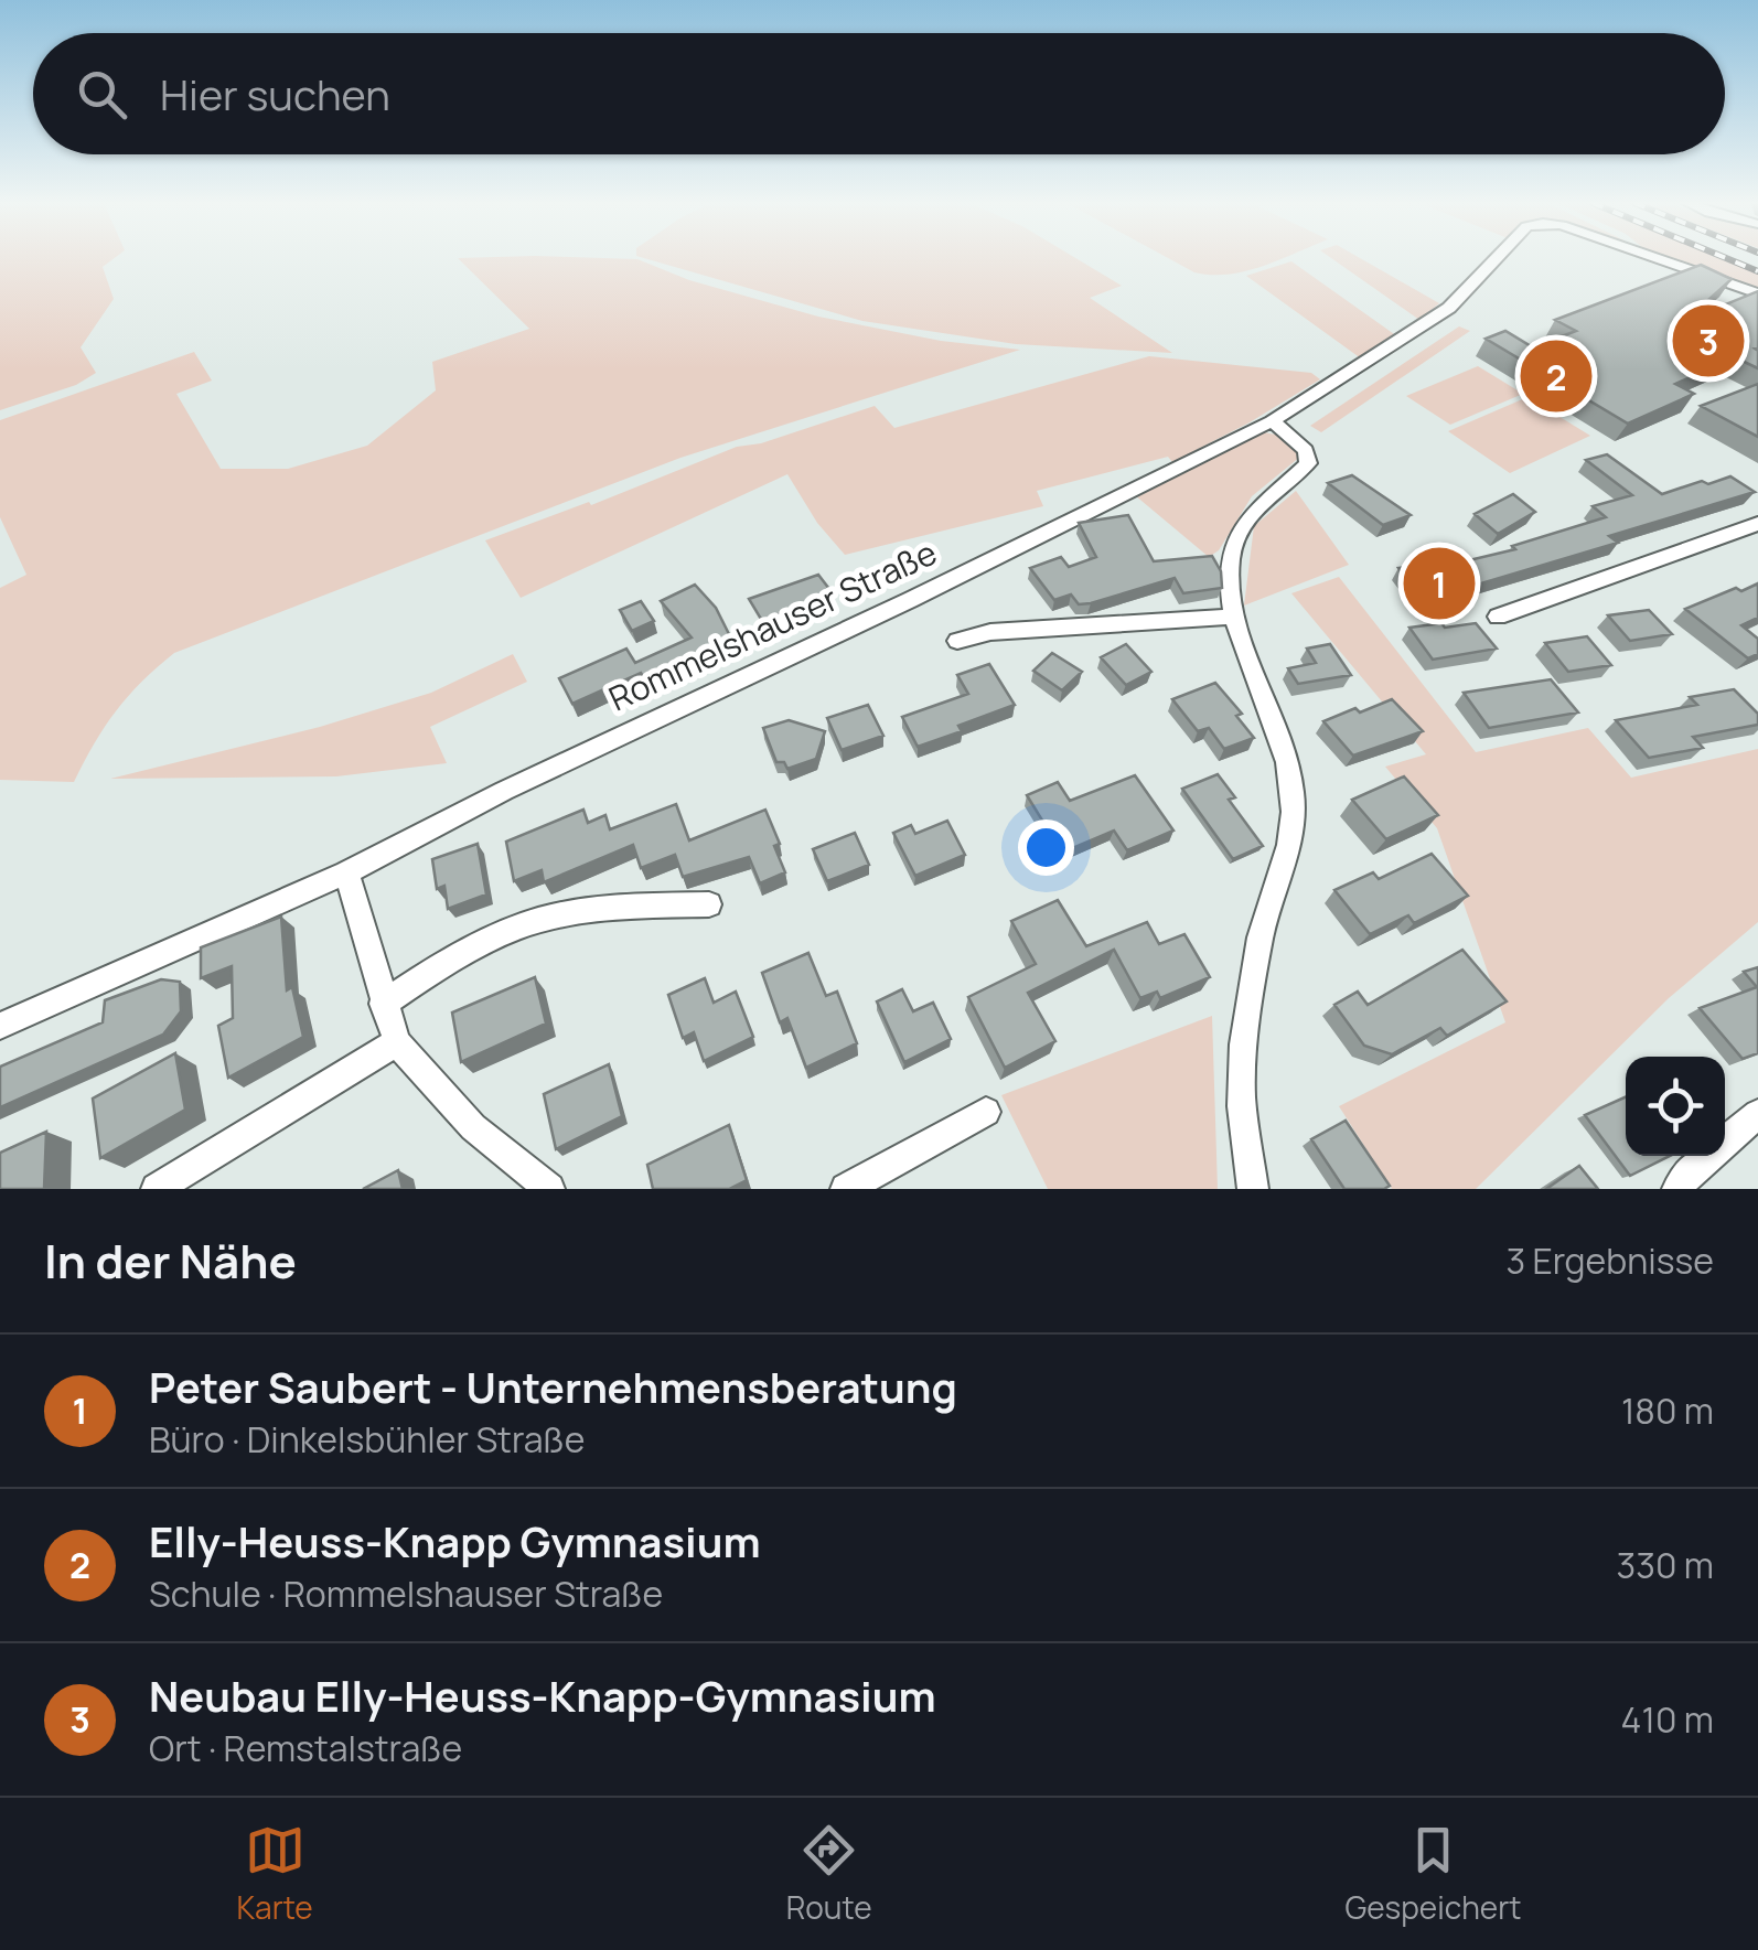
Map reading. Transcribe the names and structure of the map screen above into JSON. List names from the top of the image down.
{
  "streets": {
    "street": ["Rommelshauser Straße"]
  },
  "page": {
    "search": "Hier suchen",
    "pins": ["3", "2", "1"],
    "heading": ["In der Nähe", "3 Ergebnisse"],
    "list": [
      {
        "mark": "1",
        "name": "Peter Saubert - Unternehmensberatung",
        "note": "Büro · Dinkelsbühler Straße",
        "value": "180 m"
      },
      {
        "mark": "2",
        "name": "Elly-Heuss-Knapp Gymnasium",
        "note": "Schule · Rommelshauser Straße",
        "value": "330 m"
      },
      {
        "mark": "3",
        "name": "Neubau Elly-Heuss-Knapp-Gymnasium",
        "note": "Ort · Remstalstraße",
        "value": "410 m"
      }
    ],
    "nav": ["Karte", "Route", "Gespeichert"]
  }
}
